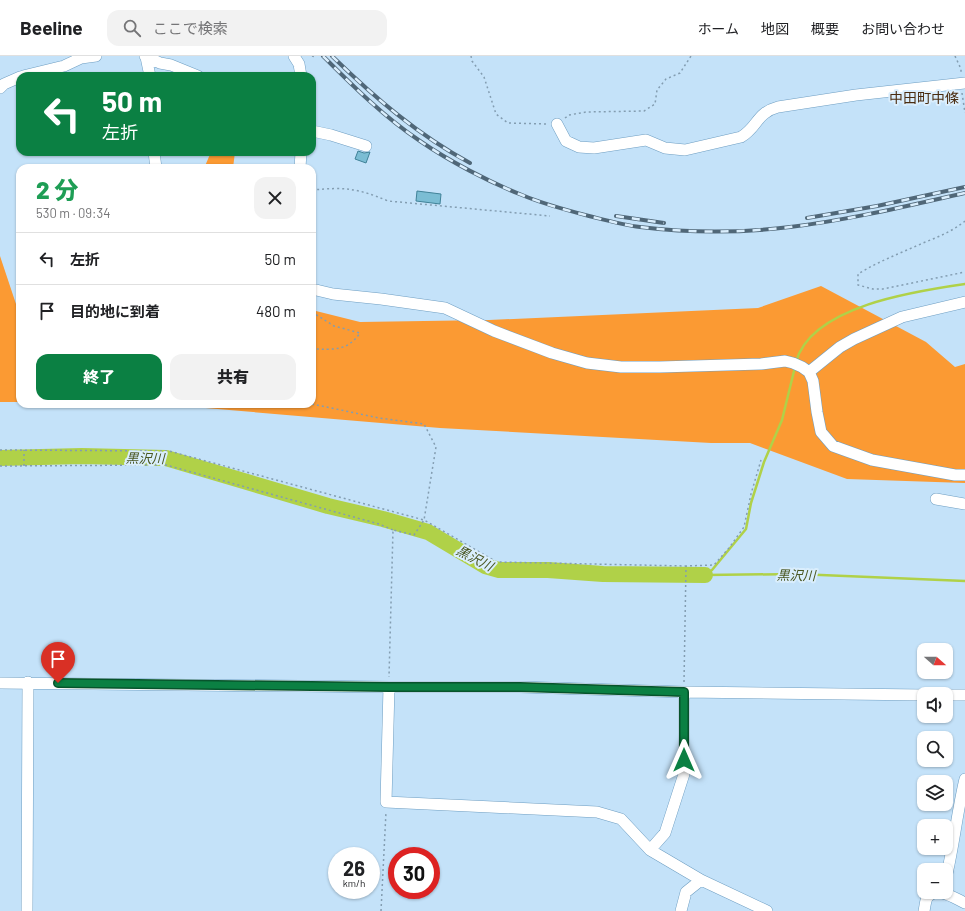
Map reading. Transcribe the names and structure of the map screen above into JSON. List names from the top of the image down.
{
  "districts": ["中田町中條"],
  "water": ["黒沢川"],
  "north": "right",
  "page": {
    "header": "Beeline",
    "search": "ここで検索",
    "nav": [
      "ホーム",
      "地図",
      "概要",
      "お問い合わせ"
    ],
    "turn": ["50 m", "左折"],
    "heading": ["2 分", "530 m · 09:34"],
    "list": [
      {
        "name": "左折",
        "value": "50 m"
      },
      {
        "name": "目的地に到着",
        "value": "480 m"
      }
    ],
    "buttons": ["終了", "共有"],
    "map_buttons": ["+", "−"],
    "speed": "26 km/h",
    "limit": "30"
  }
}
